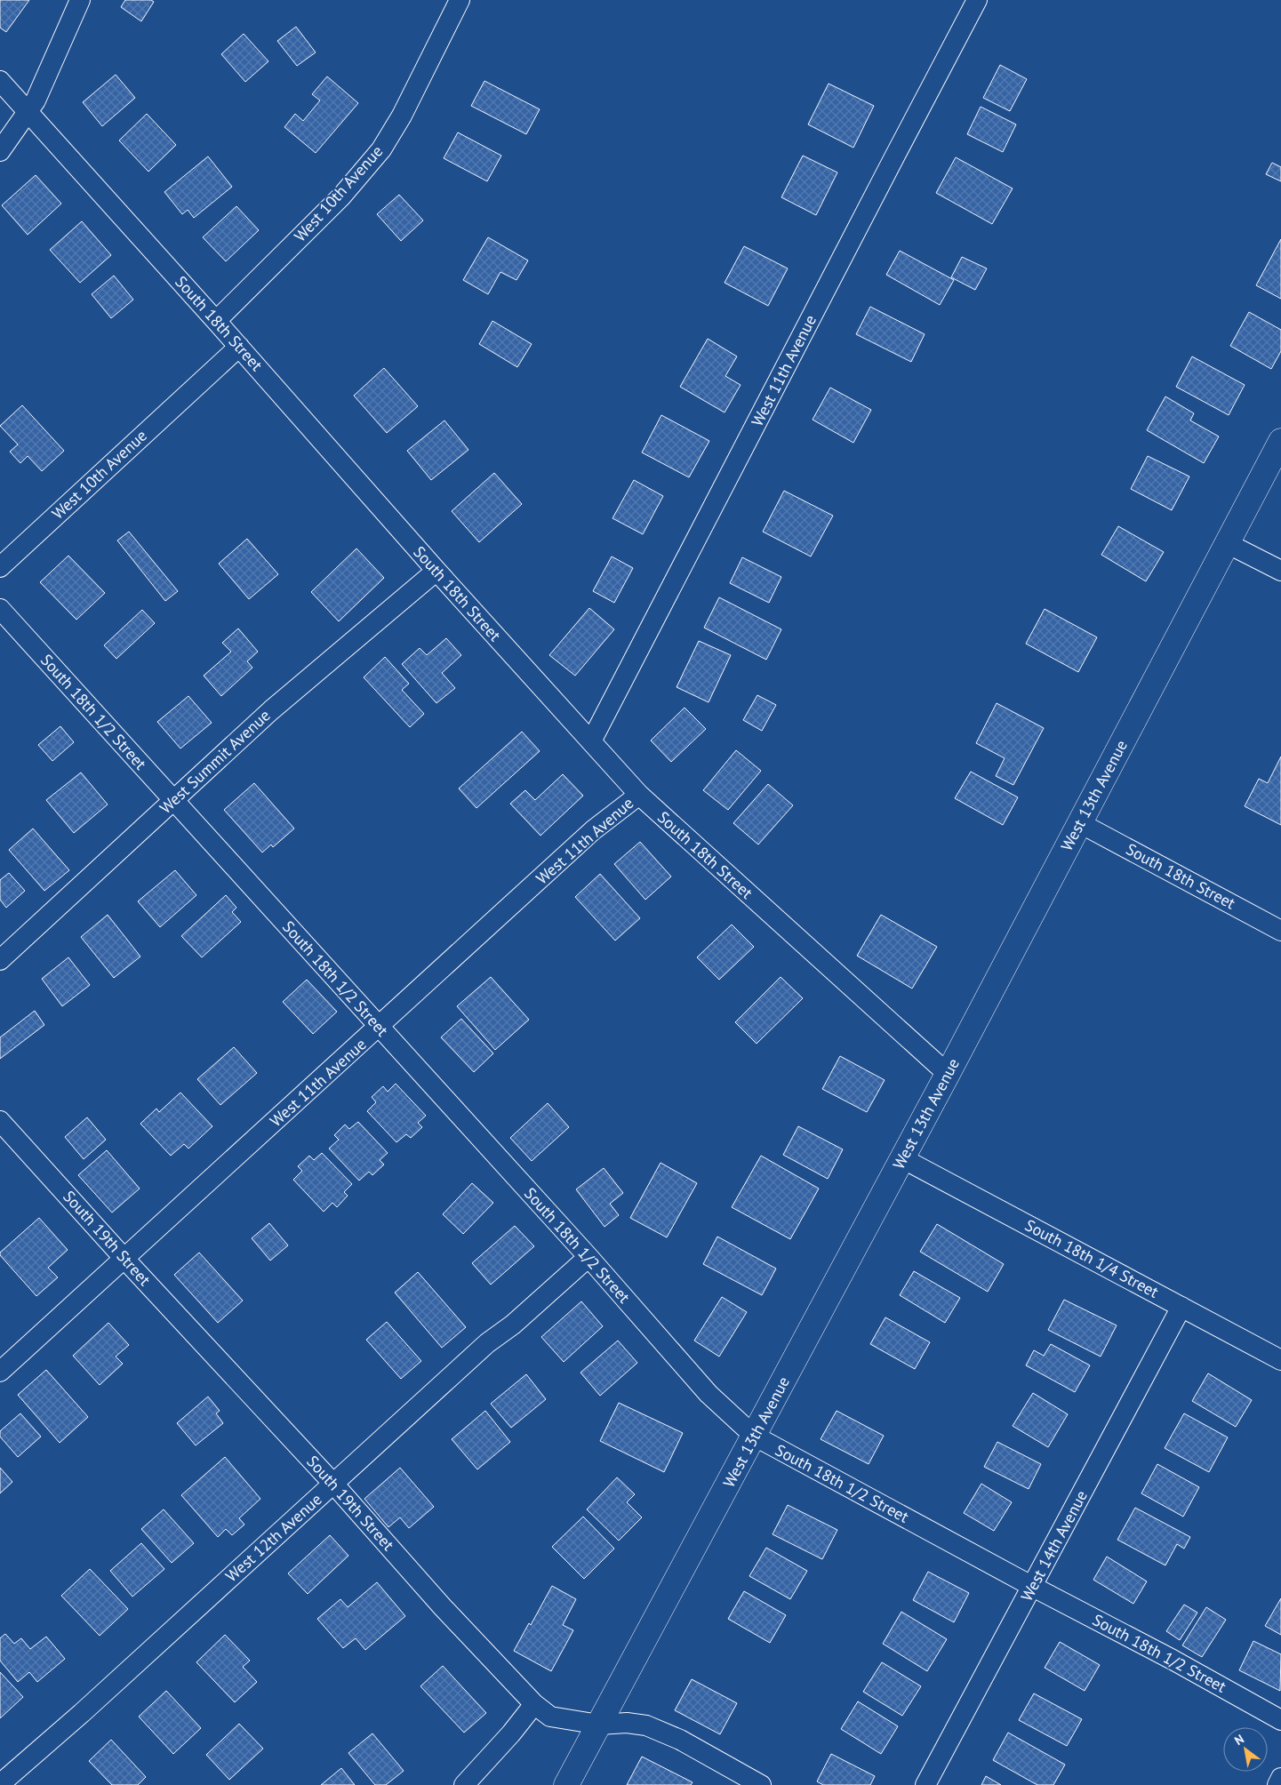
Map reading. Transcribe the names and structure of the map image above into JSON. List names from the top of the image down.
{
  "streets": {
    "street": [
      "West 10th Avenue",
      "South 18th Street",
      "West 11th Avenue",
      "South 18th 1/2 Street",
      "West Summit Avenue",
      "West 13th Avenue",
      "South 19th Street",
      "South 18th 1/4 Street",
      "West 12th Avenue",
      "West 14th Avenue"
    ]
  },
  "crossings": [
    ["West 10th Avenue", "South 18th Street"],
    ["South 18th Street", "West 11th Avenue"],
    ["South 18th Street", "West Summit Avenue"],
    ["South 18th Street", "West 13th Avenue"],
    ["West 11th Avenue", "South 18th 1/2 Street"],
    ["West 11th Avenue", "South 19th Street"],
    ["South 18th 1/2 Street", "West Summit Avenue"],
    ["South 18th 1/2 Street", "West 13th Avenue"],
    ["South 18th 1/2 Street", "West 12th Avenue"],
    ["South 18th 1/2 Street", "West 14th Avenue"],
    ["West 13th Avenue", "South 19th Street"],
    ["West 13th Avenue", "South 18th 1/4 Street"],
    ["South 19th Street", "West 12th Avenue"],
    ["South 18th 1/4 Street", "West 14th Avenue"]
  ],
  "north": "top left"
}
